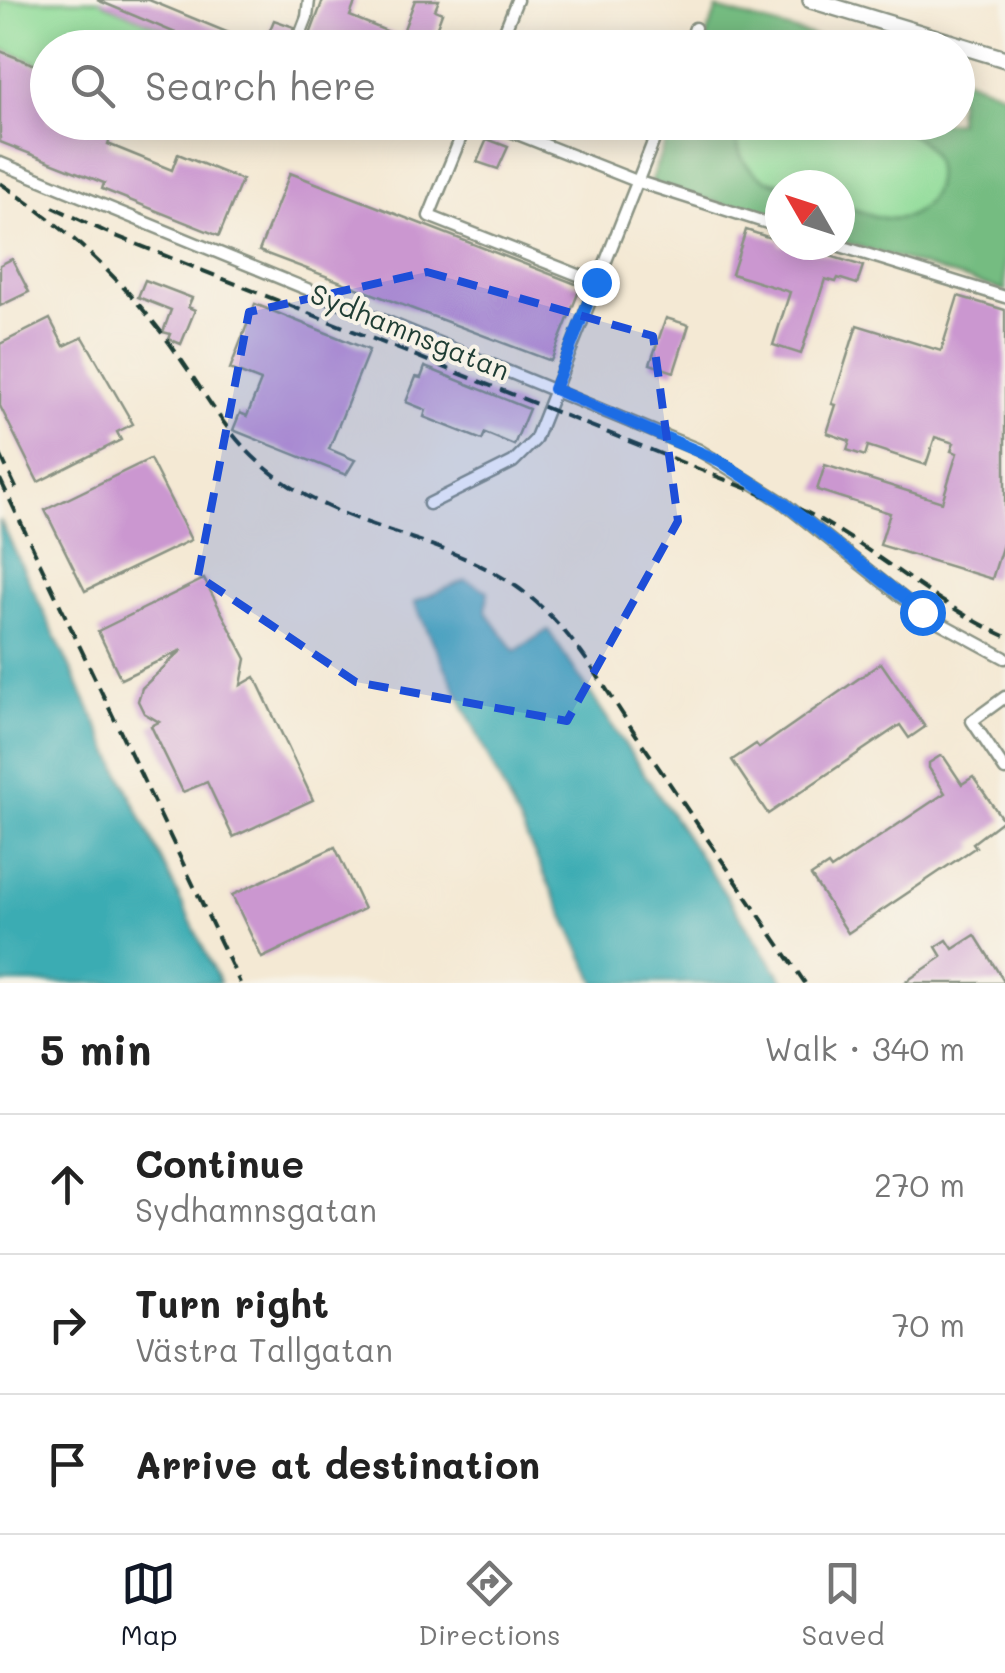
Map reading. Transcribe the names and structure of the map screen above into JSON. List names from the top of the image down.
{
  "streets": {
    "street": ["Sydhamnsgatan"]
  },
  "north": "top left",
  "page": {
    "search": "Search here",
    "heading": ["5 min", "Walk · 340 m"],
    "list": [
      ["Continue", "Sydhamnsgatan", "270 m"],
      ["Turn right", "Västra Tallgatan", "70 m"],
      "Arrive at destination"
    ],
    "nav": ["Map", "Directions", "Saved"]
  }
}
